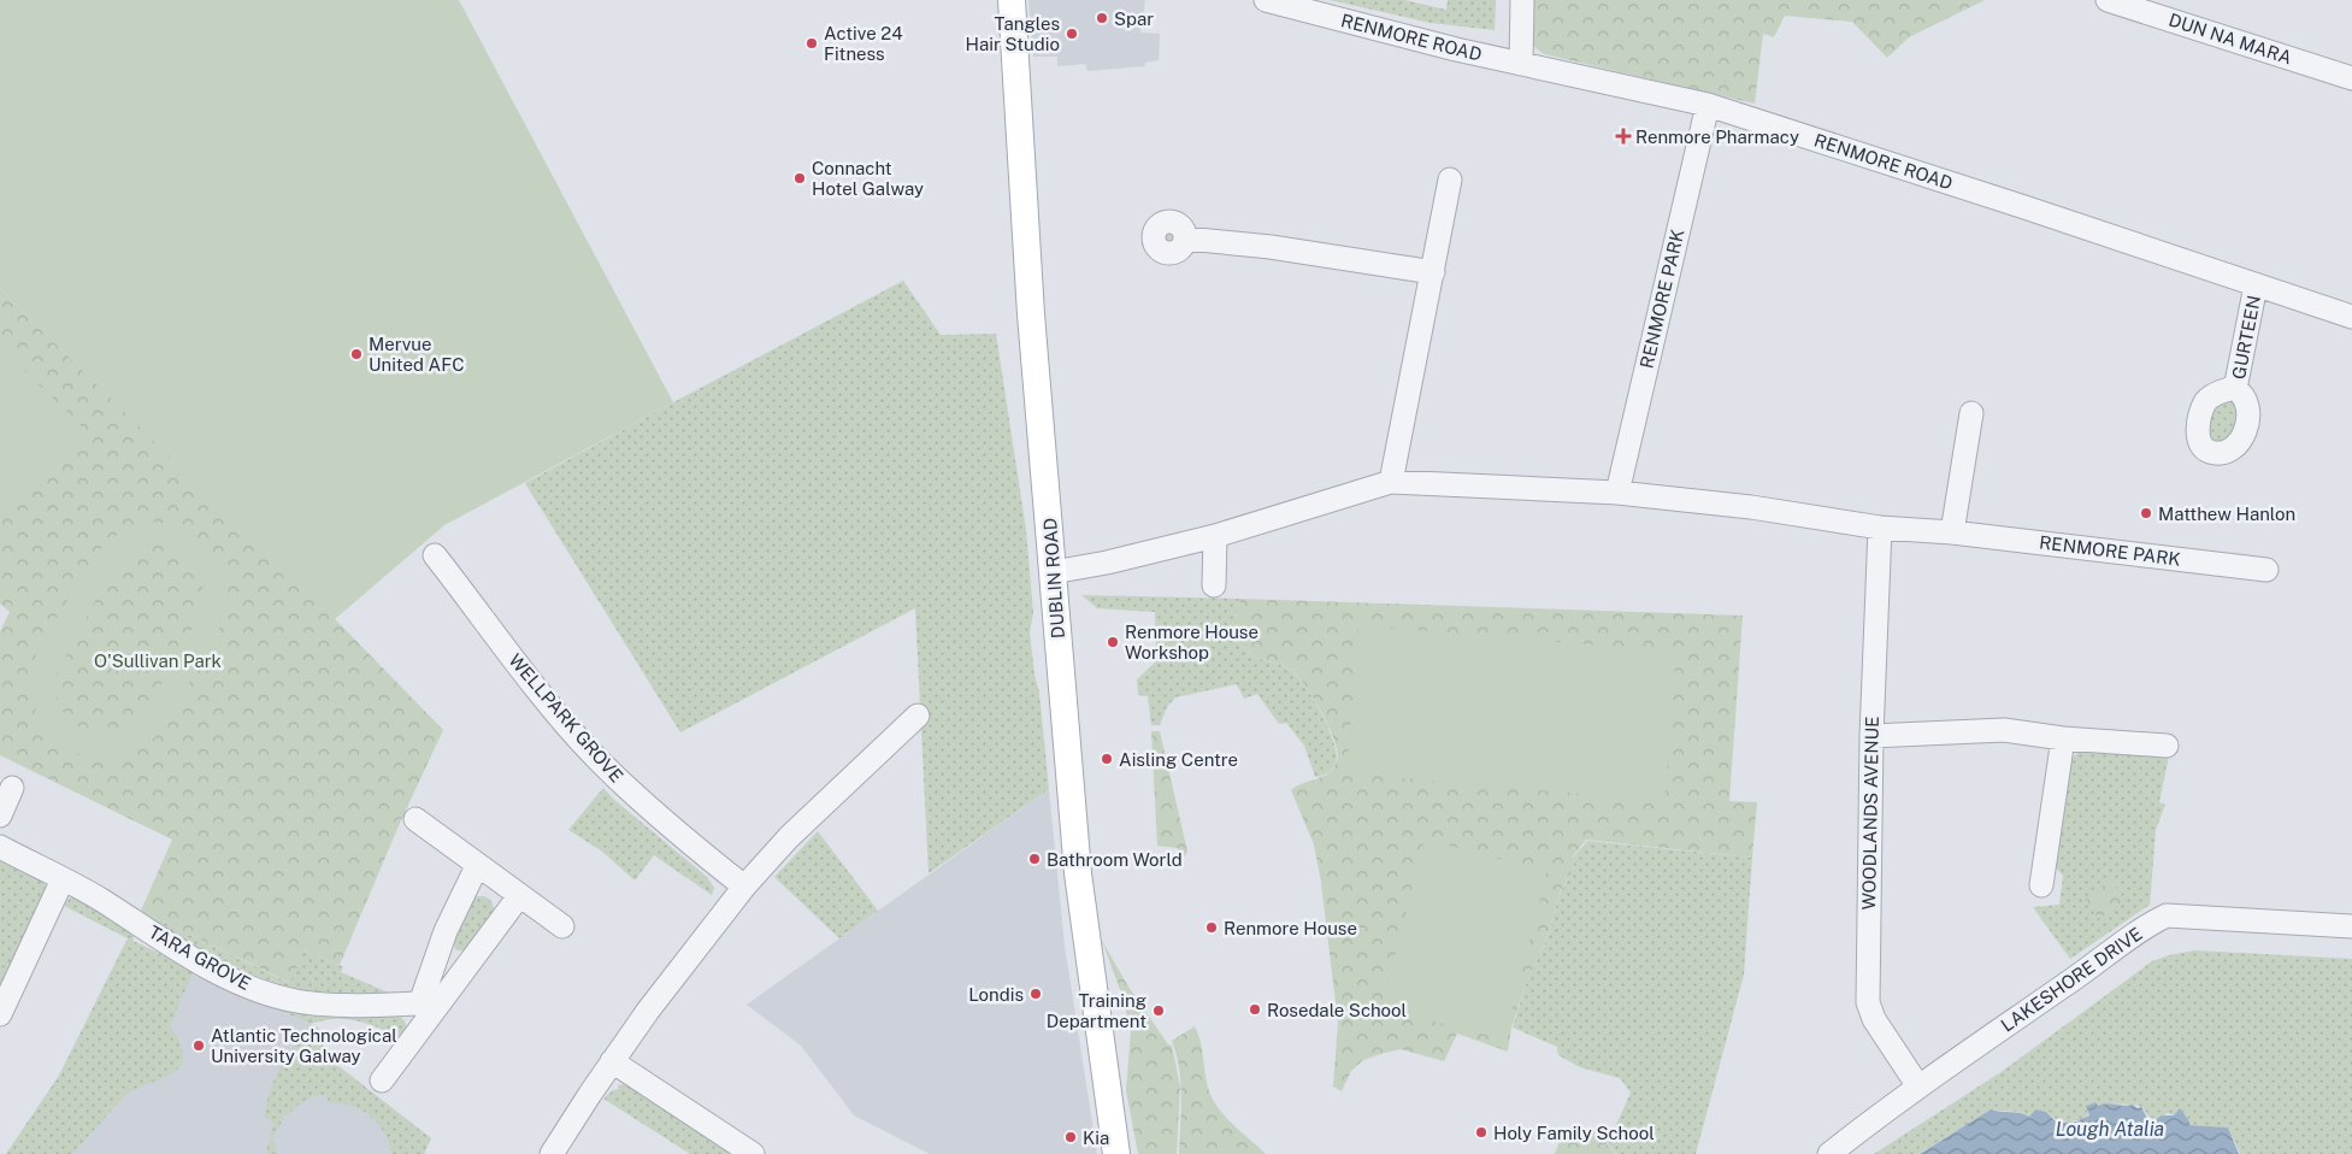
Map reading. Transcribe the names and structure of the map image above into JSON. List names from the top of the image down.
{
  "streets": {
    "main road": ["DUBLIN ROAD"],
    "street": [
      "RENMORE ROAD",
      "DUN NA MARA",
      "RENMORE PARK",
      "GURTEEN",
      "WELLPARK GROVE",
      "WOODLANDS AVENUE",
      "TARA GROVE",
      "LAKESHORE DRIVE"
    ]
  },
  "crossings": [
    ["RENMORE ROAD", "RENMORE PARK"],
    ["RENMORE ROAD", "GURTEEN"],
    ["RENMORE PARK", "DUBLIN ROAD"],
    ["RENMORE PARK", "WOODLANDS AVENUE"],
    ["WOODLANDS AVENUE", "LAKESHORE DRIVE"]
  ],
  "water": ["Lough Atalia"],
  "parks": ["O'Sullivan Park"],
  "places": {
    "other": [
      "Spar",
      "Tangles Hair Studio",
      "Active 24 Fitness",
      "Connacht Hotel Galway",
      "Mervue United AFC",
      "Matthew Hanlon",
      "Renmore House Workshop",
      "Aisling Centre",
      "Bathroom World",
      "Renmore House",
      "Londis",
      "Rosedale School",
      "Training Department",
      "Atlantic Technological University Galway",
      "Holy Family School",
      "Kia"
    ],
    "health": ["Renmore Pharmacy"]
  }
}
